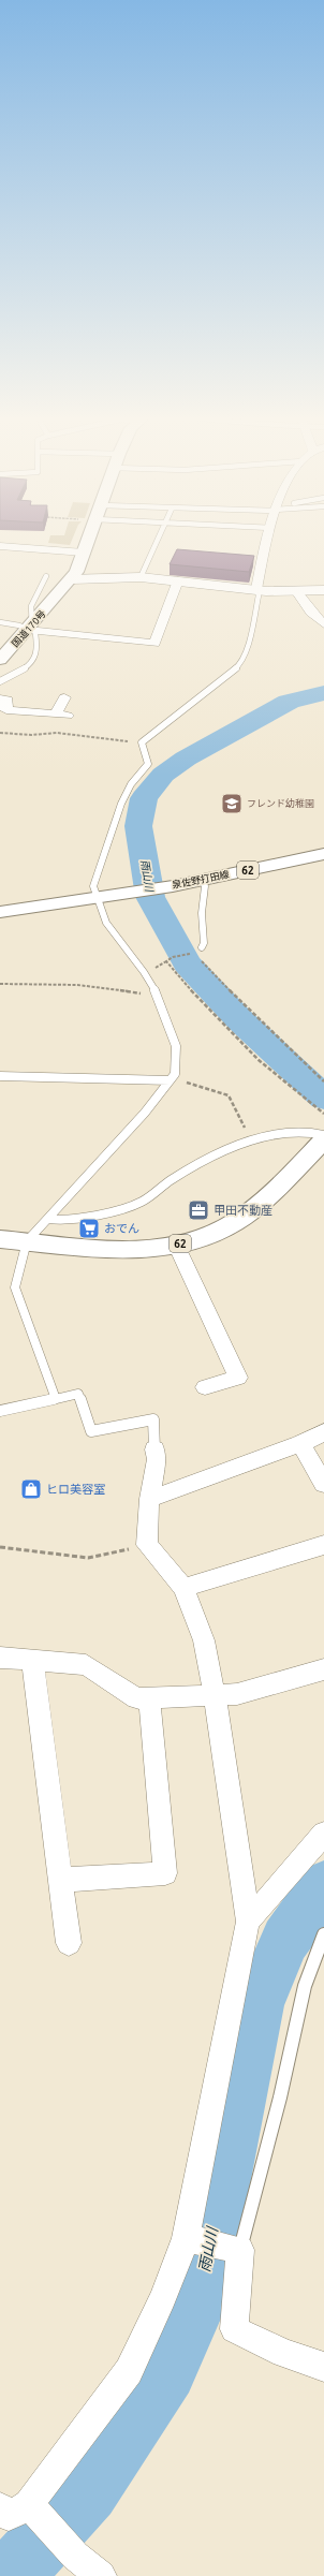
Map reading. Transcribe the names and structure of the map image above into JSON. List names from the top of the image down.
{
  "streets": {
    "main road": ["国道170号", "62", "泉佐野打田線"]
  },
  "water": ["雨山川"],
  "places": {
    "school or university": ["フレンド幼稚園"],
    "office": ["甲田不動産"],
    "supermarket": ["おでん"],
    "shop": ["ヒロ美容室"]
  }
}
